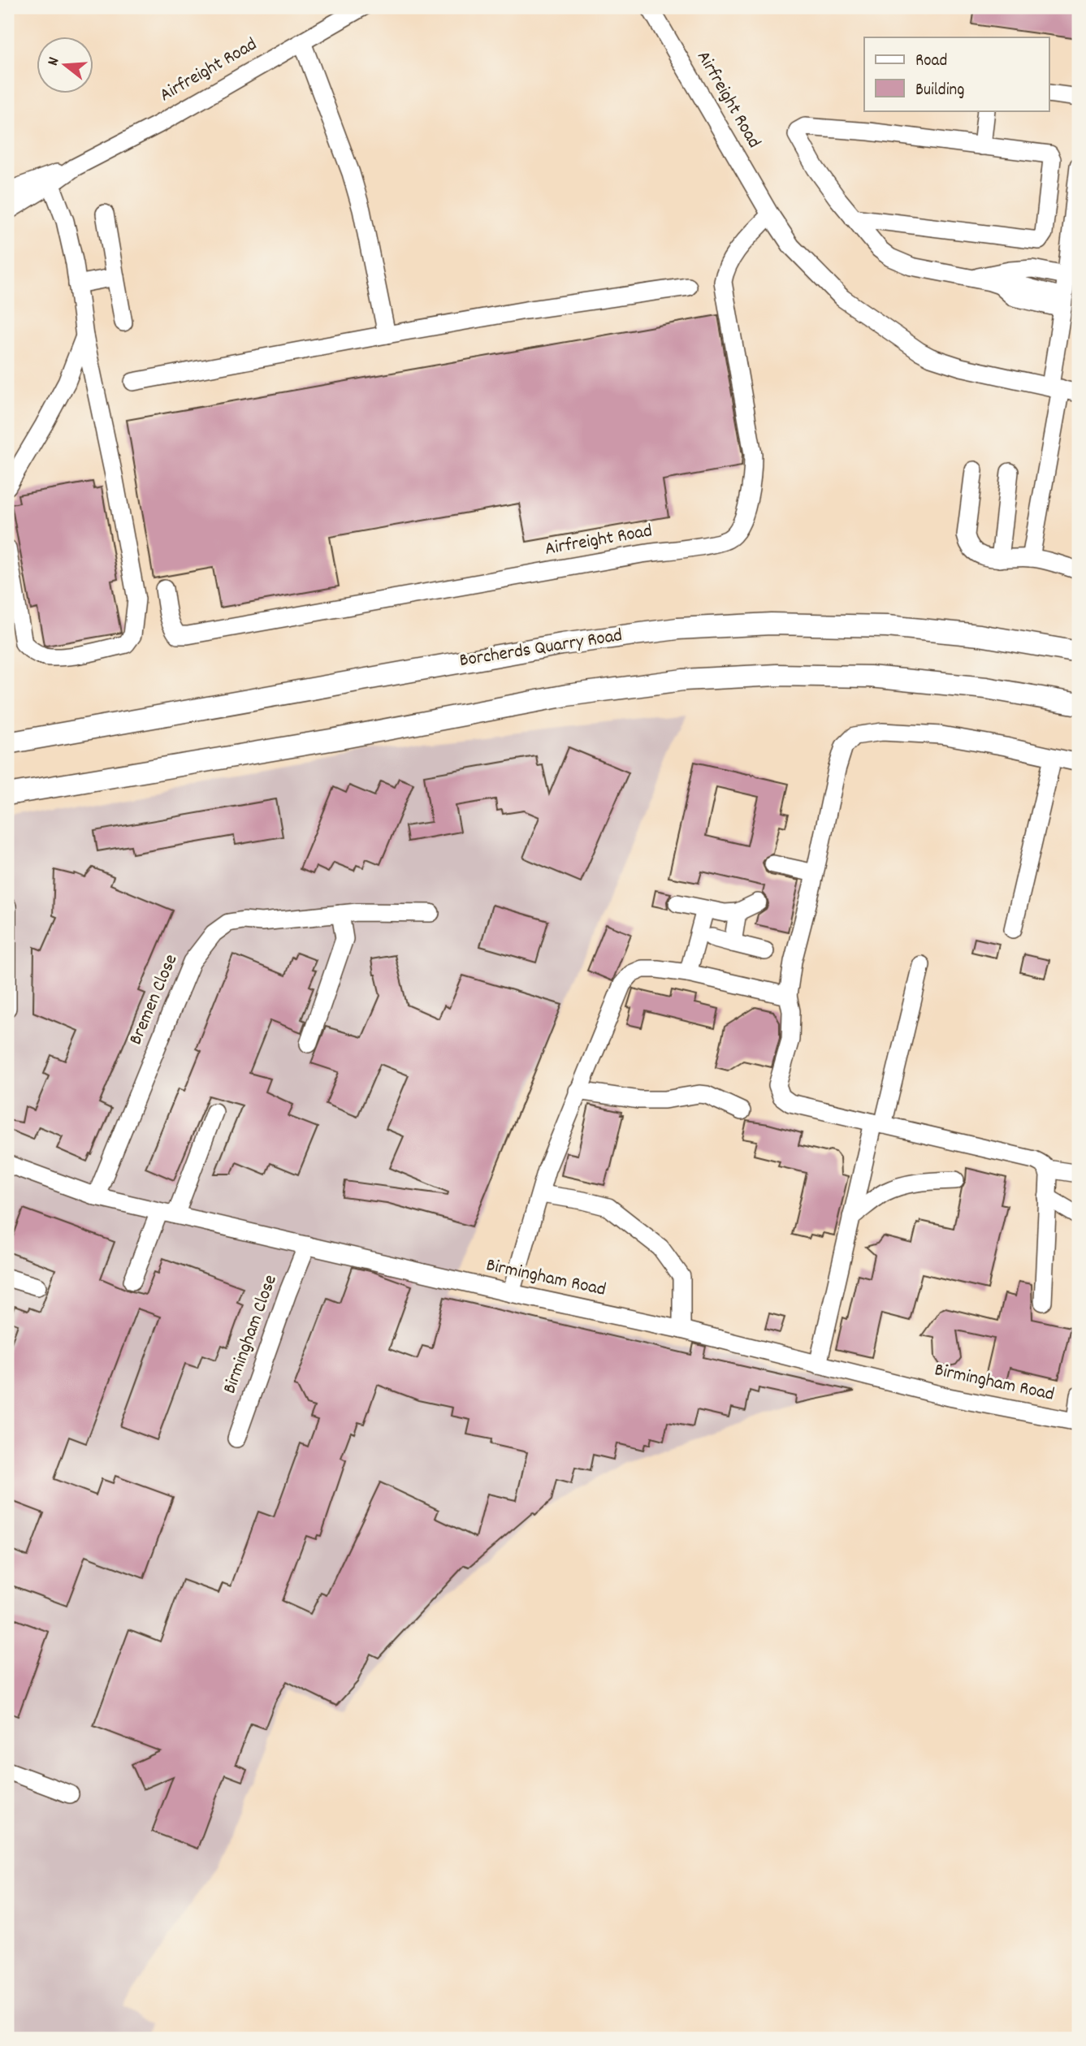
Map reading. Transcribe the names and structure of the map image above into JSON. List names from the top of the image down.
{
  "streets": {
    "main road": ["Borcherds Quarry Road"],
    "lane": [
      "Airfreight Road",
      "Bremen Close",
      "Birmingham Road",
      "Birmingham Close"
    ]
  },
  "crossings": [
    ["Bremen Close", "Birmingham Road"],
    ["Birmingham Road", "Birmingham Close"]
  ],
  "legend": ["Road", "Building"],
  "north": "left"
}
